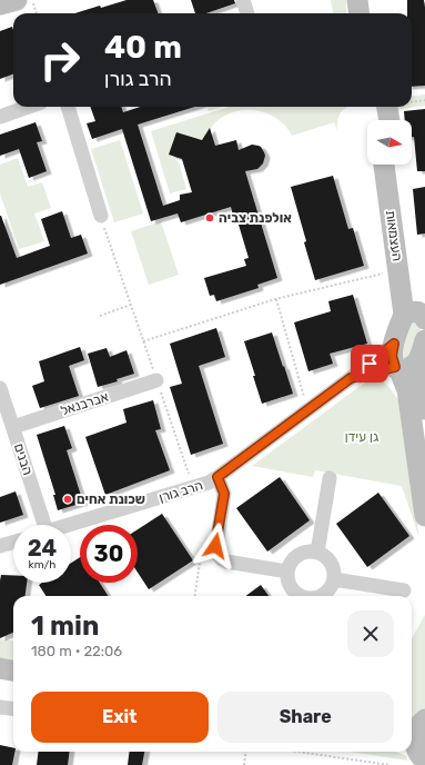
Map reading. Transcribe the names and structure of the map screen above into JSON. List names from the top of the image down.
{
  "streets": {
    "street": [
      "העצמאות",
      "אברבנאל",
      "הבנים",
      "הרב גורן"
    ]
  },
  "crossings": [
    ["אברבנאל", "הבנים"]
  ],
  "parks": ["גן עידן"],
  "places": ["אולפנת צביה", "שכונת אחים"],
  "north": "right",
  "page": {
    "turn": ["40 m", "הרב גורן"],
    "speed": "24 km/h",
    "limit": "30",
    "heading": ["1 min", "180 m · 22:06"],
    "buttons": ["Exit", "Share"]
  }
}
